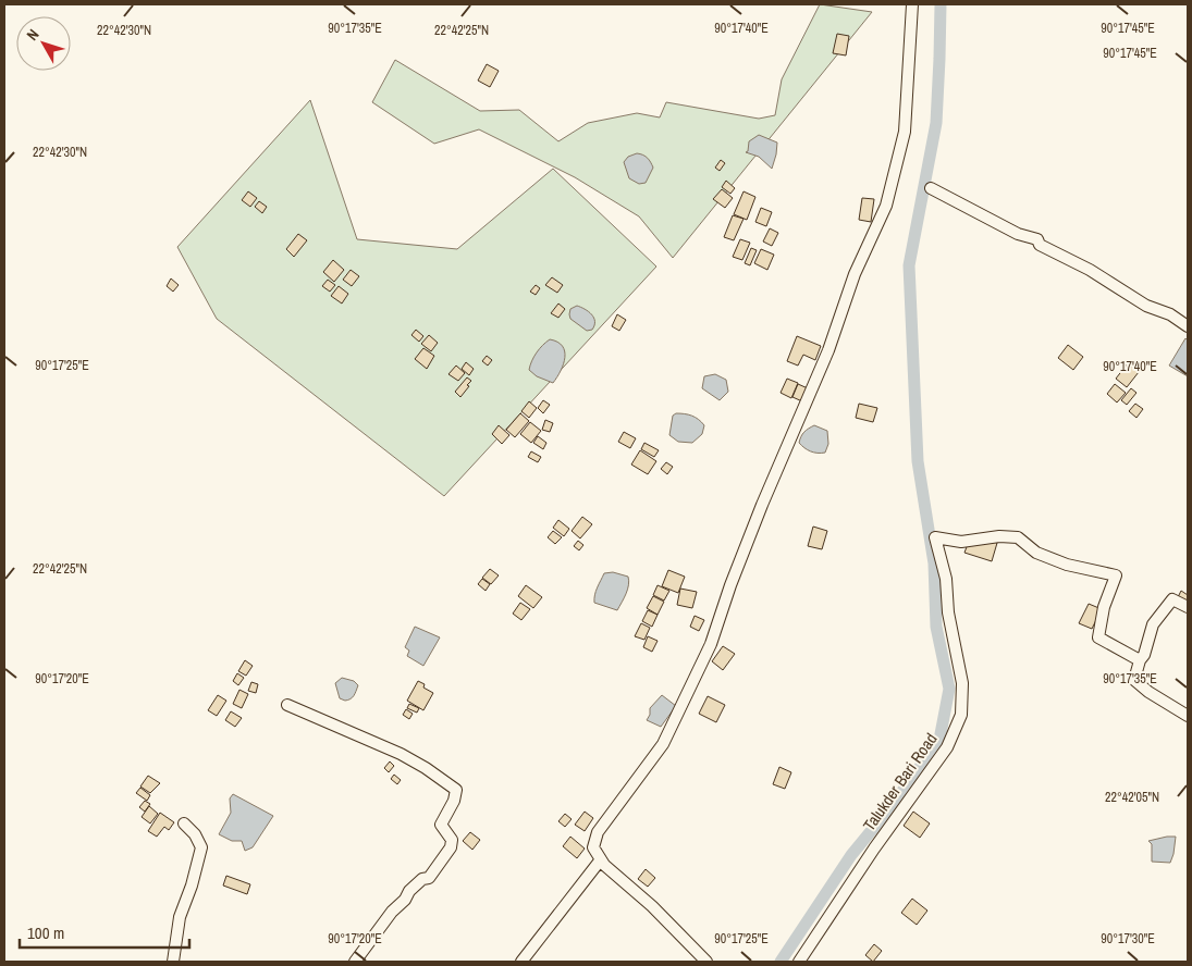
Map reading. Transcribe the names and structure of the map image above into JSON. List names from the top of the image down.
{
  "streets": {
    "street": ["Talukder Bari Road"]
  },
  "scale_bar": "100 m",
  "north": "top left",
  "coordinates": [
    "90°17'45\"E",
    "90°17'35\"E",
    "90°17'40\"E",
    "22°42'30\"N",
    "22°42'25\"N",
    "90°17'25\"E",
    "90°17'20\"E",
    "22°42'05\"N",
    "90°17'30\"E"
  ]
}
